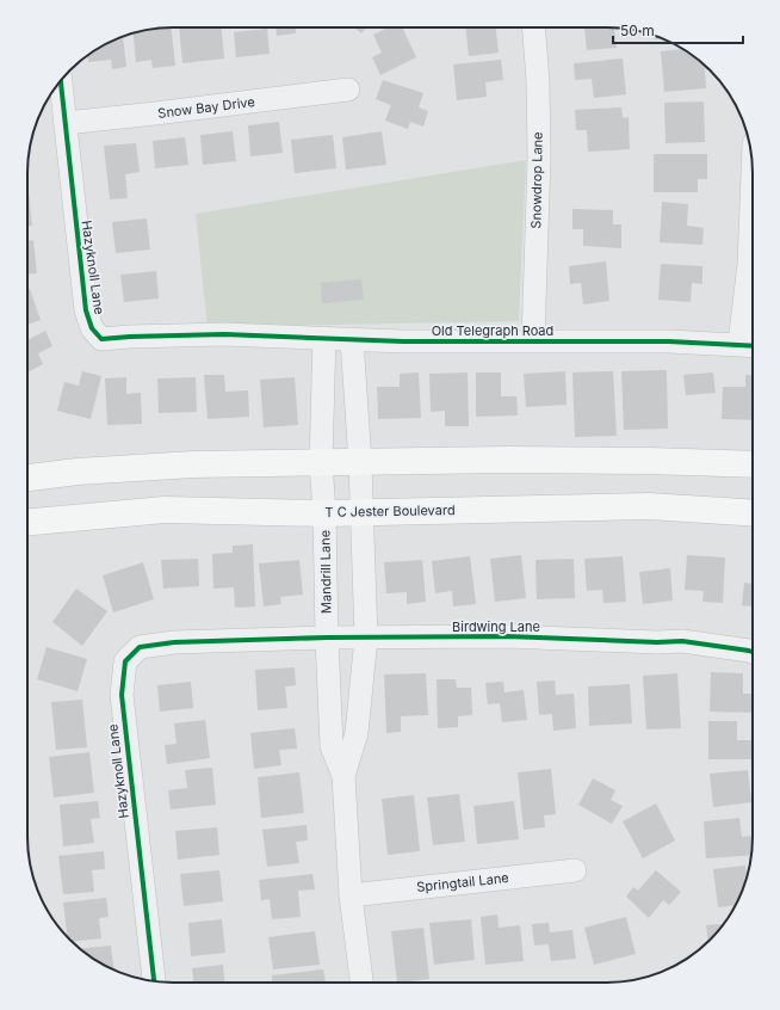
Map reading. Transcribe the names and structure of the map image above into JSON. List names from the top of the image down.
{
  "streets": {
    "main road": ["T C Jester Boulevard"],
    "street": [
      "Snow Bay Drive",
      "Snowdrop Lane",
      "Hazyknoll Lane",
      "Old Telegraph Road",
      "Mandrill Lane",
      "Birdwing Lane",
      "Springtail Lane"
    ]
  },
  "crossings": [
    ["Snow Bay Drive", "Hazyknoll Lane"],
    ["Snowdrop Lane", "Old Telegraph Road"],
    ["Hazyknoll Lane", "Old Telegraph Road"],
    ["Hazyknoll Lane", "Birdwing Lane"],
    ["Old Telegraph Road", "Mandrill Lane"],
    ["T C Jester Boulevard", "Mandrill Lane"],
    ["Mandrill Lane", "Birdwing Lane"],
    ["Mandrill Lane", "Springtail Lane"]
  ],
  "scale_bar": "50 m"
}
